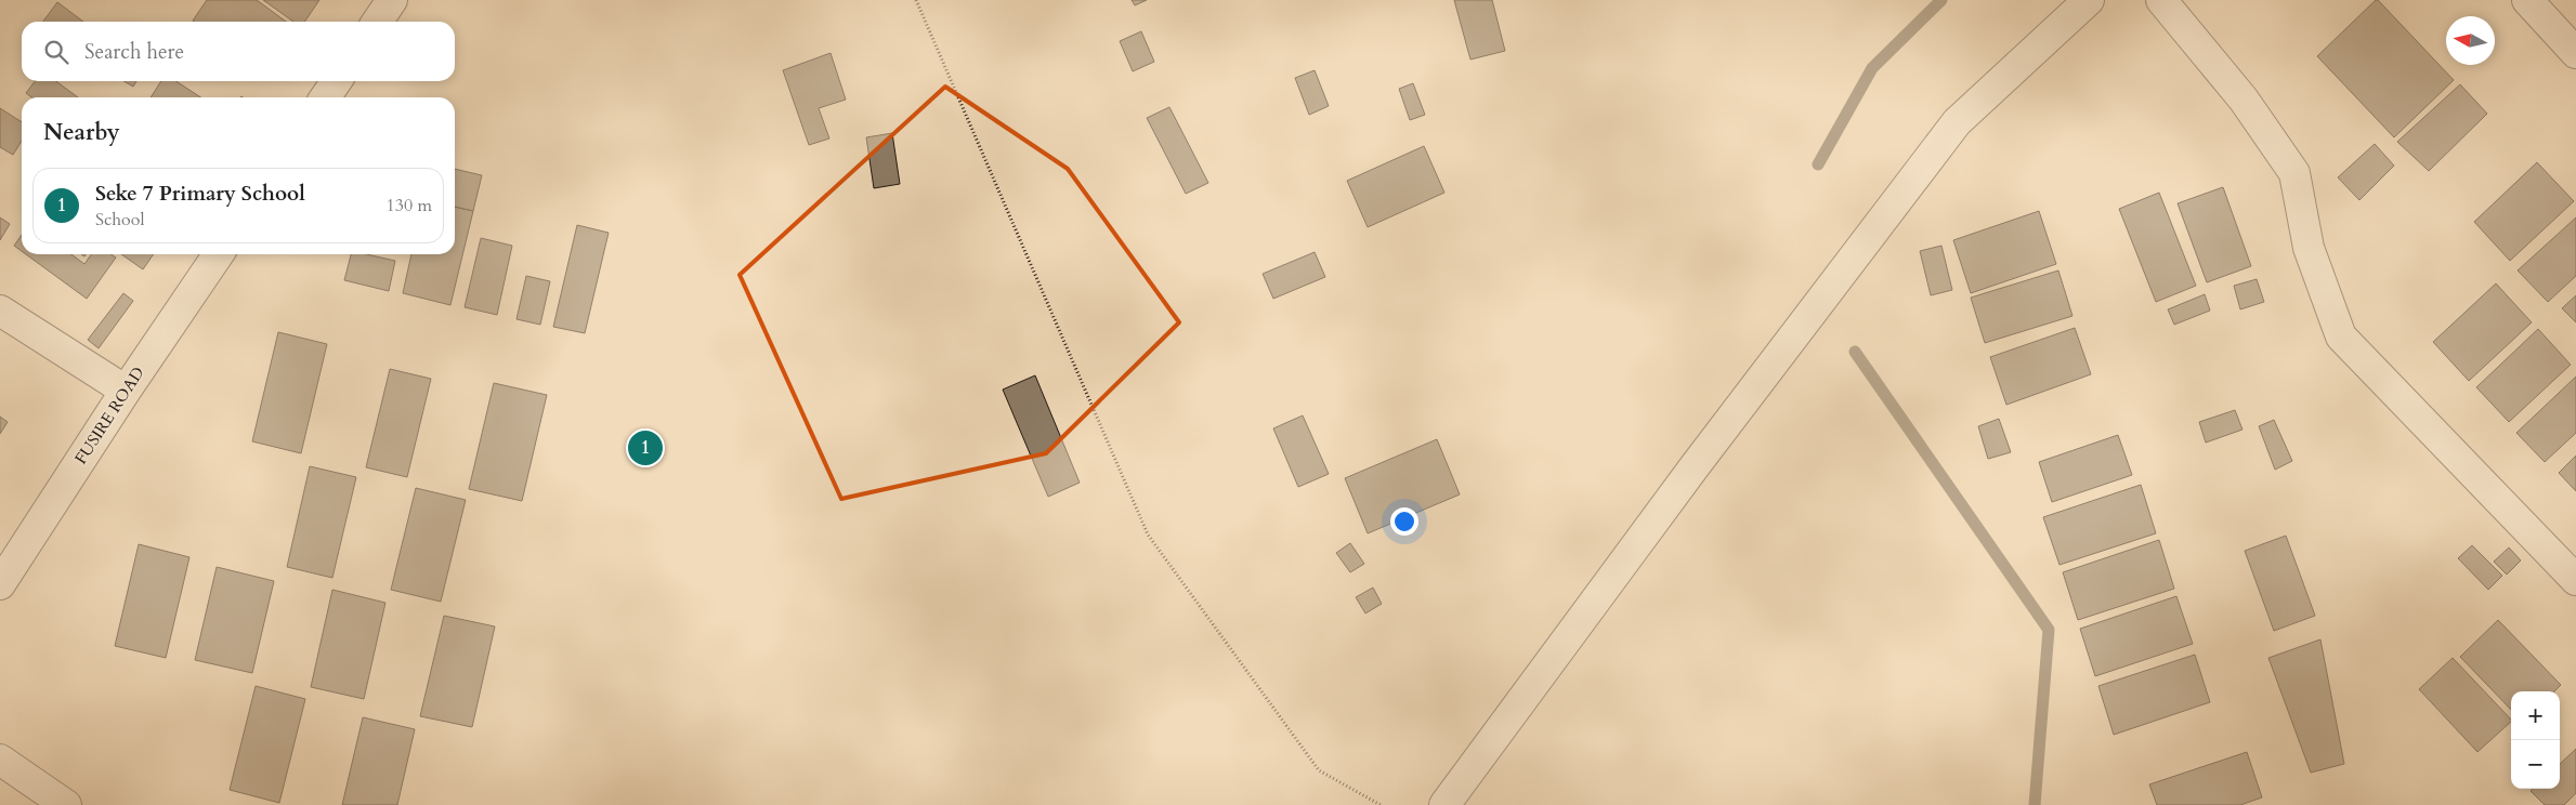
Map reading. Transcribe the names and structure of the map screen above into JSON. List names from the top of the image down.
{
  "streets": {
    "street": ["FUSIRE ROAD"]
  },
  "north": "left",
  "page": {
    "search": "Search here",
    "heading": "Nearby",
    "list": [
      {
        "mark": "1",
        "name": "Seke 7 Primary School",
        "note": "School",
        "value": "130 m"
      }
    ],
    "pins": "1",
    "map_buttons": ["+", "−"]
  }
}
